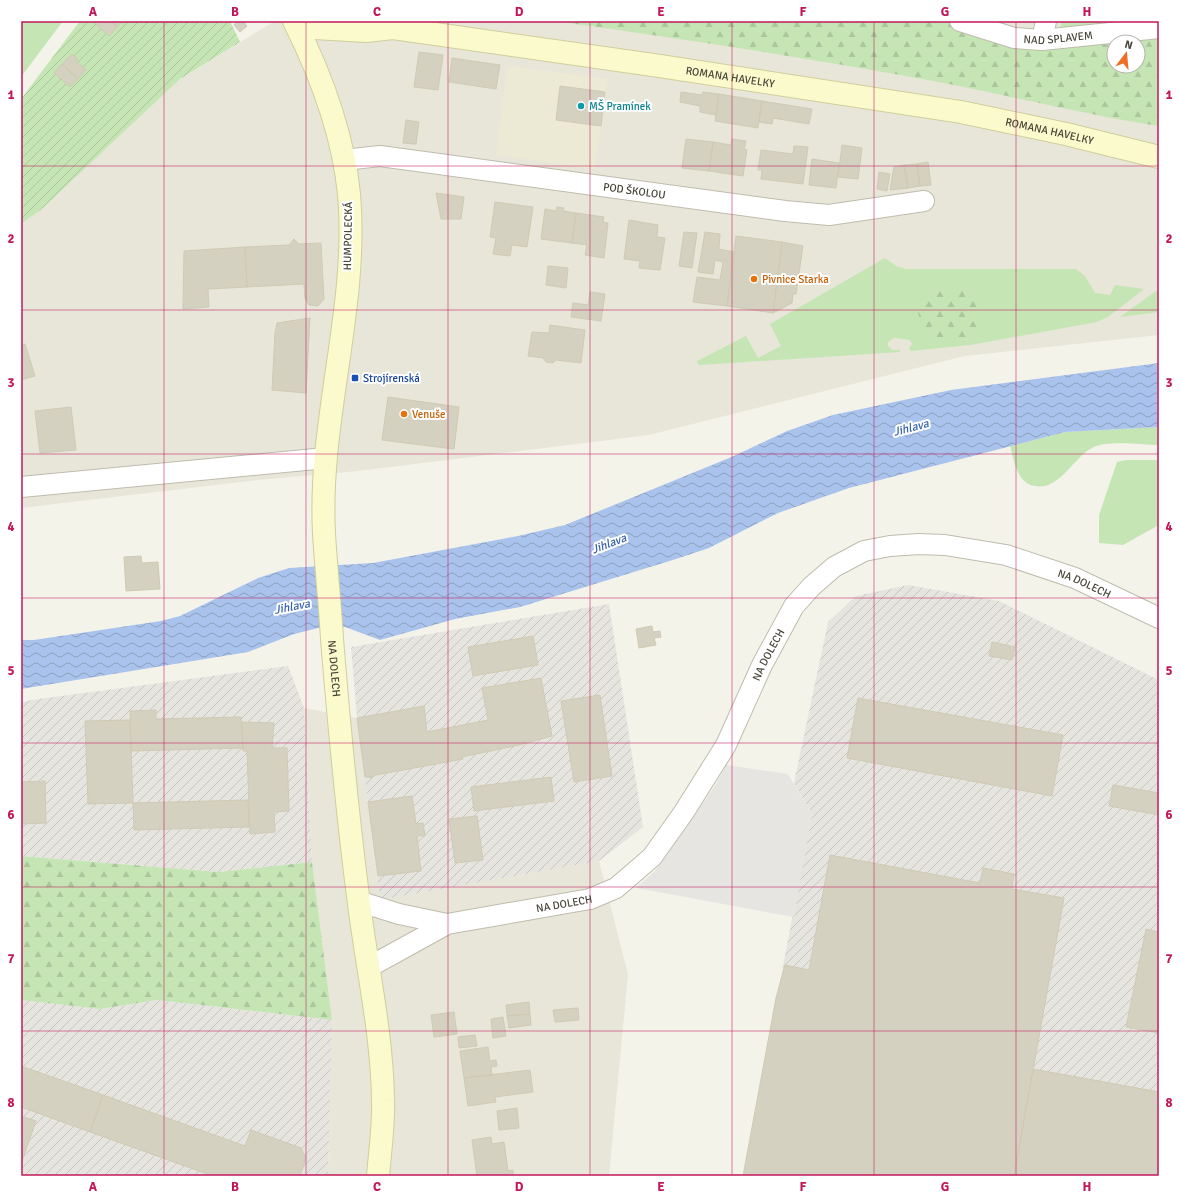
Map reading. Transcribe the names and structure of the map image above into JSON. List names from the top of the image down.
{
  "streets": {
    "main road": ["ROMANA HAVELKY", "HUMPOLECKÁ", "NA DOLECH"],
    "street": ["NAD SPLAVEM", "POD ŠKOLOU"]
  },
  "crossings": [
    ["ROMANA HAVELKY", "HUMPOLECKÁ"],
    ["POD ŠKOLOU", "HUMPOLECKÁ"],
    ["HUMPOLECKÁ", "NA DOLECH"]
  ],
  "water": ["Jihlava"],
  "places": {
    "other": ["MŠ Pramínek", "Pivnice Starka", "Venuše"],
    "transit": ["Strojírenská"]
  },
  "north": "top",
  "grid": {
    "columns": [
      "A",
      "B",
      "C",
      "D",
      "E",
      "F",
      "G",
      "H"
    ],
    "rows": [
      "1",
      "2",
      "3",
      "4",
      "5",
      "6",
      "7",
      "8"
    ]
  }
}
